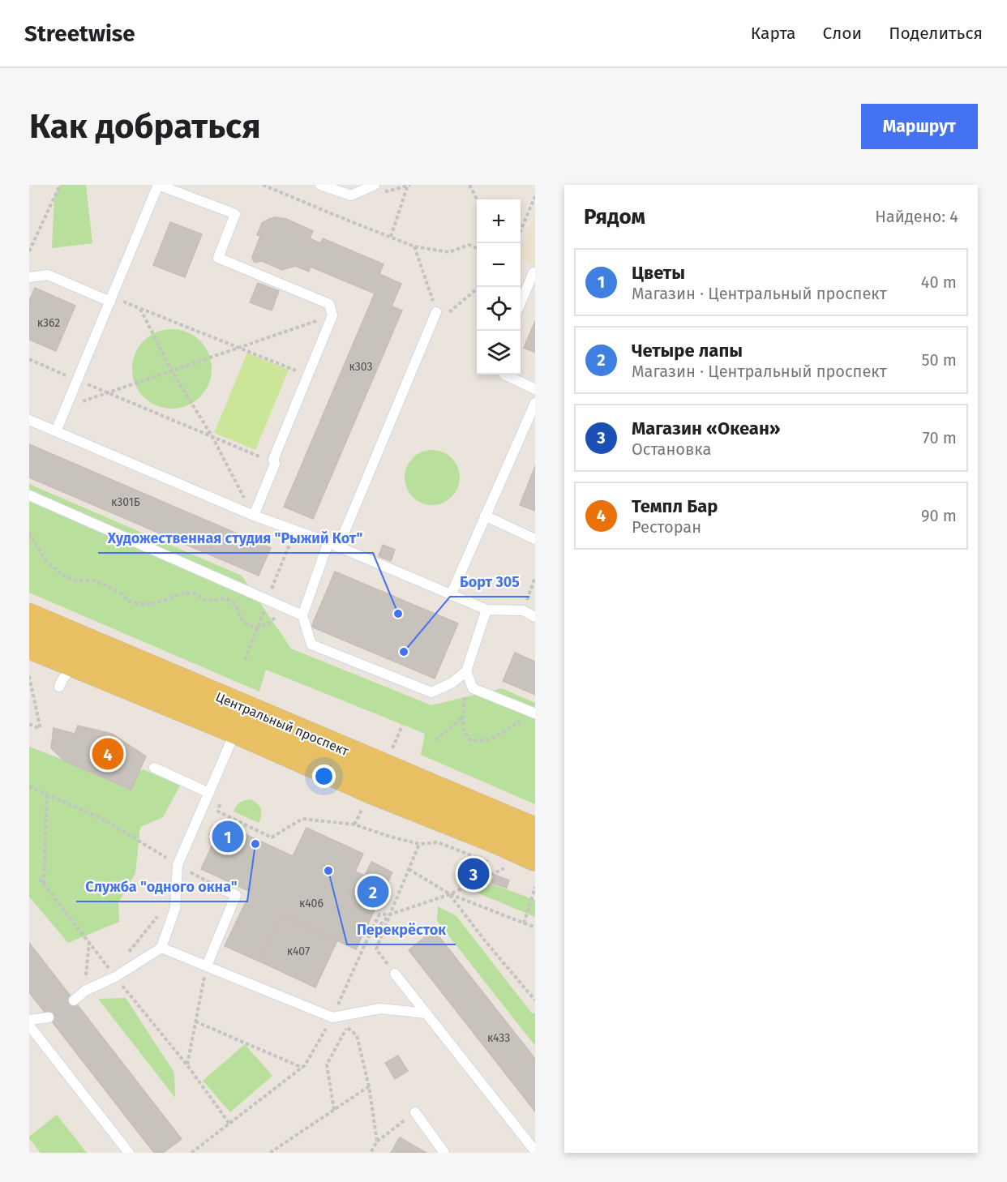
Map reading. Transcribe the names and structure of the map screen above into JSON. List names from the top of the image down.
{
  "streets": {
    "main road": ["Центральный проспект"]
  },
  "places": [
    "Художественная студия \"Рыжий Кот\"",
    "Борт 305",
    "Служба \"одного окна\"",
    "Перекрёсток"
  ],
  "house_numbers": [
    "к362",
    "к303",
    "к301Б",
    "к406",
    "к407",
    "к433"
  ],
  "page": {
    "header": "Streetwise",
    "nav": ["Карта", "Слои", "Поделиться"],
    "buttons": "Маршрут",
    "title": "Как добраться",
    "heading": ["Рядом", "Найдено: 4"],
    "map_buttons": ["+", "−"],
    "list": [
      {
        "mark": "1",
        "name": "Цветы",
        "note": "Магазин · Центральный проспект",
        "value": "40 m"
      },
      {
        "mark": "2",
        "name": "Четыре лапы",
        "note": "Магазин · Центральный проспект",
        "value": "50 m"
      },
      {
        "mark": "3",
        "name": "Магазин «Океан»",
        "note": "Остановка",
        "value": "70 m"
      },
      {
        "mark": "4",
        "name": "Темпл Бар",
        "note": "Ресторан",
        "value": "90 m"
      }
    ],
    "pins": [
      "4",
      "1",
      "3",
      "2"
    ]
  }
}
